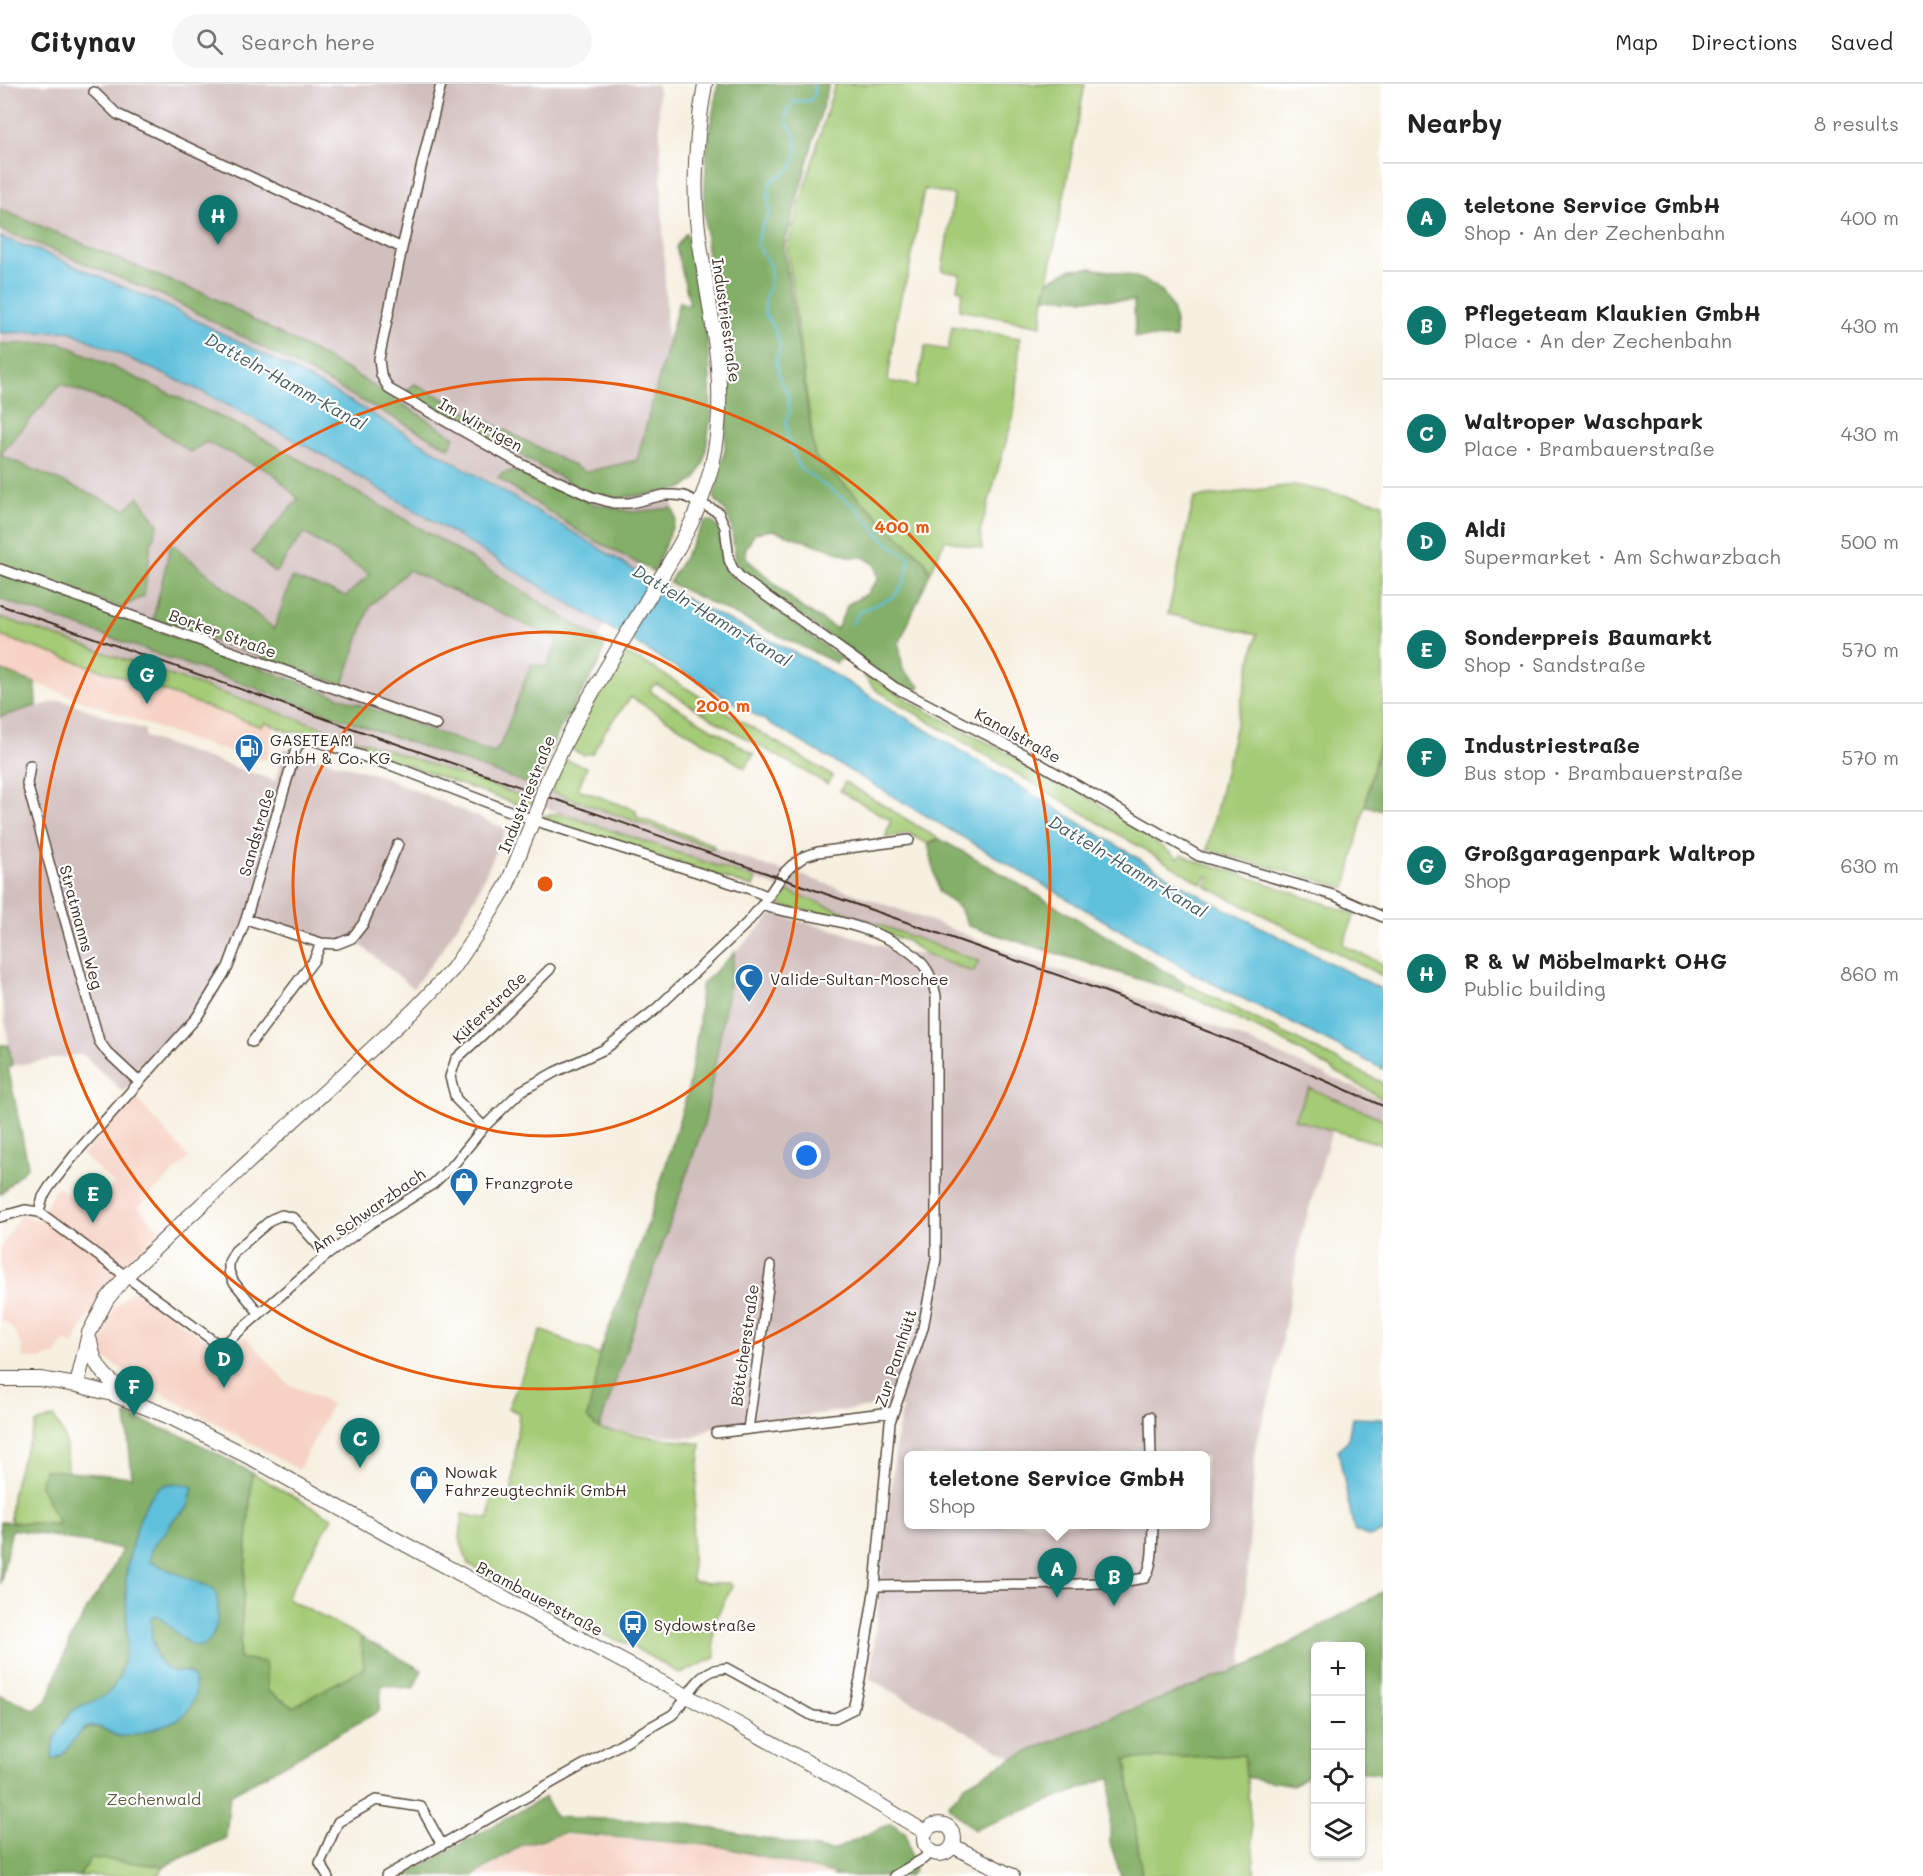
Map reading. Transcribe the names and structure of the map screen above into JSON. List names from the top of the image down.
{
  "streets": {
    "main road": ["Industriestraße", "Brambauerstraße"],
    "street": [
      "Im Wirrigen",
      "Borker Straße",
      "Kanalstraße",
      "Sandstraße",
      "Stratmanns Weg",
      "Küferstraße",
      "Am Schwarzbach",
      "Böttcherstraße",
      "Zur Pannhütt"
    ]
  },
  "crossings": [
    ["Industriestraße", "Im Wirrigen"],
    ["Industriestraße", "Kanalstraße"],
    ["Industriestraße", "Sandstraße"],
    ["Industriestraße", "Am Schwarzbach"],
    ["Industriestraße", "Brambauerstraße"],
    ["Im Wirrigen", "Kanalstraße"],
    ["Sandstraße", "Stratmanns Weg"],
    ["Sandstraße", "Am Schwarzbach"],
    ["Küferstraße", "Am Schwarzbach"],
    ["Am Schwarzbach", "Zur Pannhütt"],
    ["Böttcherstraße", "Zur Pannhütt"],
    ["Zur Pannhütt", "Brambauerstraße"]
  ],
  "water": ["Datteln-Hamm-Kanal"],
  "parks": ["Zechenwald"],
  "places": {
    "fuel station": ["GASETEAM GmbH & Co. KG"],
    "mosque": ["Valide-Sultan-Moschee"],
    "shop": ["Franzgrote", "Nowak Fahrzeugtechnik GmbH"],
    "bus stop": ["Sydowstraße"]
  },
  "page": {
    "header": "Citynav",
    "search": "Search here",
    "nav": ["Map", "Directions", "Saved"],
    "heading": ["Nearby", "8 results"],
    "list": [
      {
        "mark": "A",
        "name": "teletone Service GmbH",
        "note": "Shop · An der Zechenbahn",
        "value": "400 m"
      },
      {
        "mark": "B",
        "name": "Pflegeteam Klaukien GmbH",
        "note": "Place · An der Zechenbahn",
        "value": "430 m"
      },
      {
        "mark": "C",
        "name": "Waltroper Waschpark",
        "note": "Place · Brambauerstraße",
        "value": "430 m"
      },
      {
        "mark": "D",
        "name": "Aldi",
        "note": "Supermarket · Am Schwarzbach",
        "value": "500 m"
      },
      {
        "mark": "E",
        "name": "Sonderpreis Baumarkt",
        "note": "Shop · Sandstraße",
        "value": "570 m"
      },
      {
        "mark": "F",
        "name": "Industriestraße",
        "note": "Bus stop · Brambauerstraße",
        "value": "570 m"
      },
      {
        "mark": "G",
        "name": "Großgaragenpark Waltrop",
        "note": "Shop",
        "value": "630 m"
      },
      {
        "mark": "H",
        "name": "R & W Möbelmarkt OHG",
        "note": "Public building",
        "value": "860 m"
      }
    ],
    "pins": [
      "H",
      "G",
      "E",
      "D",
      "F",
      "C",
      "A",
      "B"
    ],
    "popup": ["teletone Service GmbH", "Shop"],
    "map_buttons": ["+", "−"]
  },
  "rings": ["400 m", "200 m"]
}
